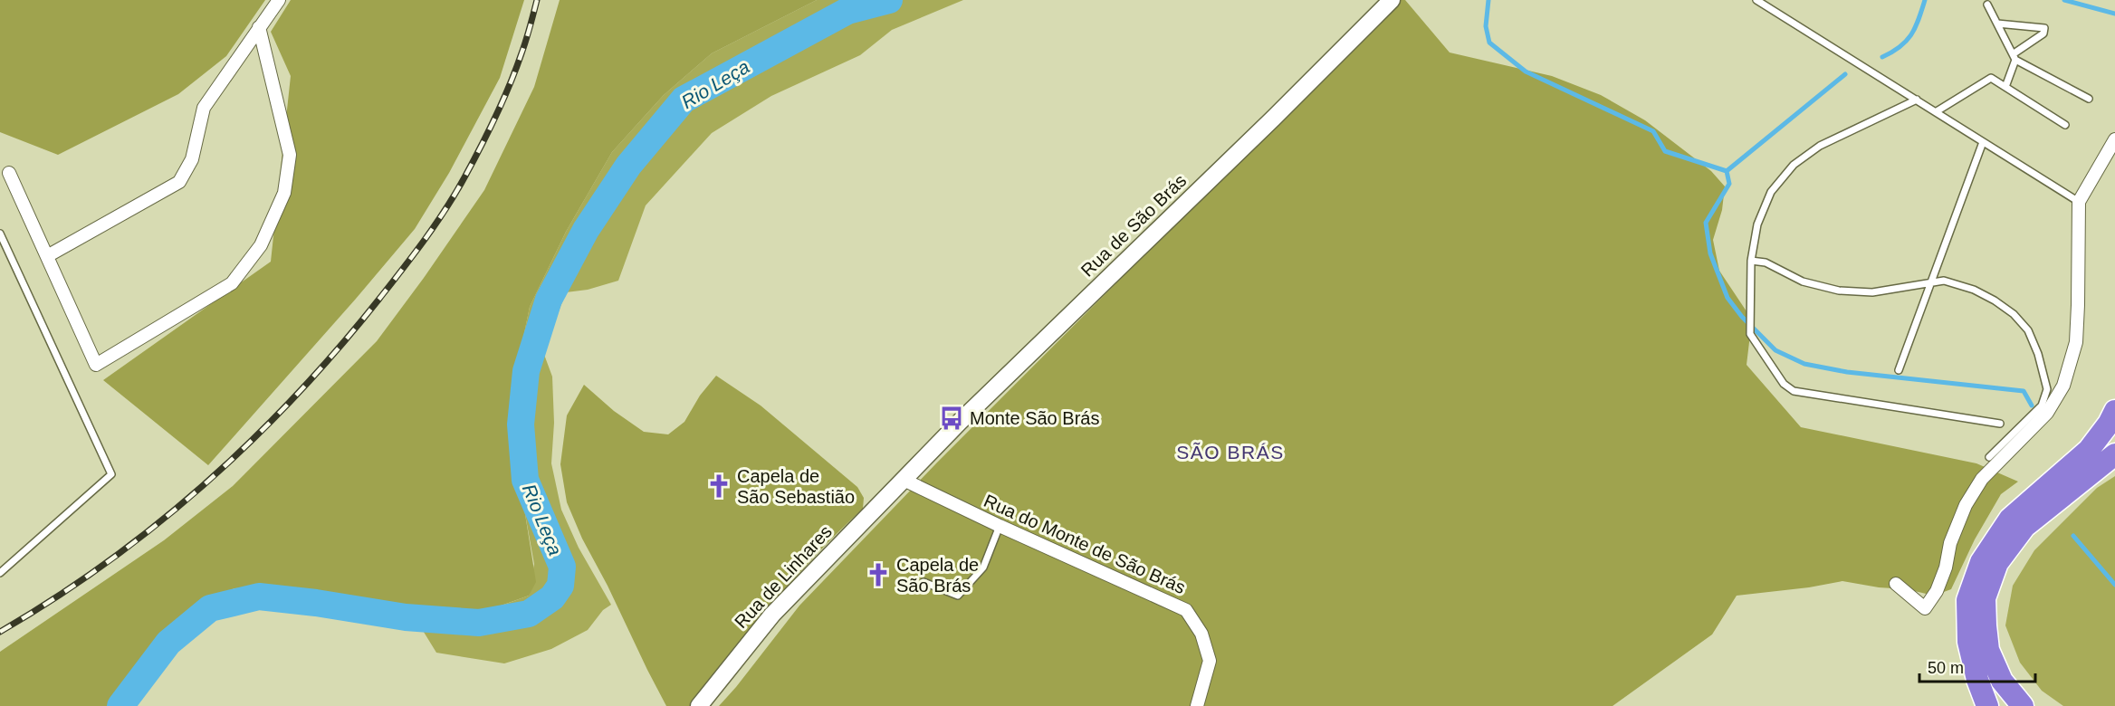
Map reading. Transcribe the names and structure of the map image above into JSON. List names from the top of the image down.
{
  "streets": {
    "main road": ["Rua de São Brás", "Rua de Linhares"],
    "street": ["Rua do Monte de São Brás"]
  },
  "crossings": [
    ["Rua de São Brás", "Rua do Monte de São Brás"],
    ["Rua de São Brás", "Rua de Linhares"],
    ["Rua do Monte de São Brás", "Rua de Linhares"]
  ],
  "districts": ["SÃO BRÁS"],
  "water": ["Rio Leça"],
  "places": {
    "bus stop": ["Monte São Brás"],
    "church": ["Capela de São Sebastião", "Capela de São Brás"]
  },
  "scale_bar": "50 m"
}
